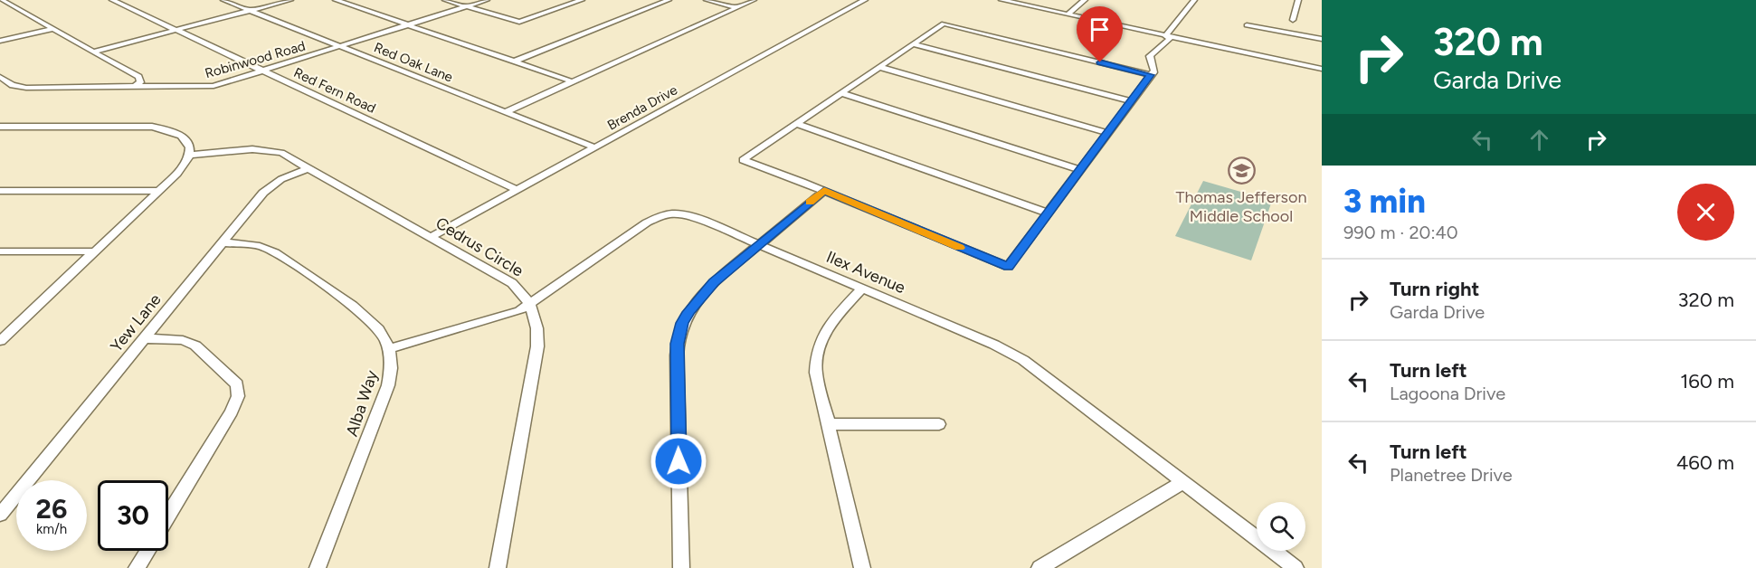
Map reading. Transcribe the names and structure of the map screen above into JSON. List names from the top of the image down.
{
  "streets": {
    "street": [
      "Robinwood Road",
      "Red Oak Lane",
      "Red Fern Road",
      "Brenda Drive",
      "Cedrus Circle",
      "Ilex Avenue",
      "Yew Lane",
      "Alba Way"
    ]
  },
  "crossings": [
    ["Robinwood Road", "Red Oak Lane"],
    ["Robinwood Road", "Red Fern Road"],
    ["Red Oak Lane", "Brenda Drive"],
    ["Red Fern Road", "Brenda Drive"],
    ["Brenda Drive", "Cedrus Circle"],
    ["Cedrus Circle", "Ilex Avenue"],
    ["Cedrus Circle", "Yew Lane"],
    ["Ilex Avenue", "Alba Way"],
    ["Yew Lane", "Alba Way"]
  ],
  "places": {
    "school or university": ["Thomas Jefferson Middle School"]
  },
  "page": {
    "turn": ["320 m", "Garda Drive"],
    "heading": ["3 min", "990 m · 20:40"],
    "list": [
      {
        "name": "Turn right",
        "note": "Garda Drive",
        "value": "320 m"
      },
      {
        "name": "Turn left",
        "note": "Lagoona Drive",
        "value": "160 m"
      },
      {
        "name": "Turn left",
        "note": "Planetree Drive",
        "value": "460 m"
      }
    ],
    "speed": "26 km/h",
    "limit": "30"
  }
}
